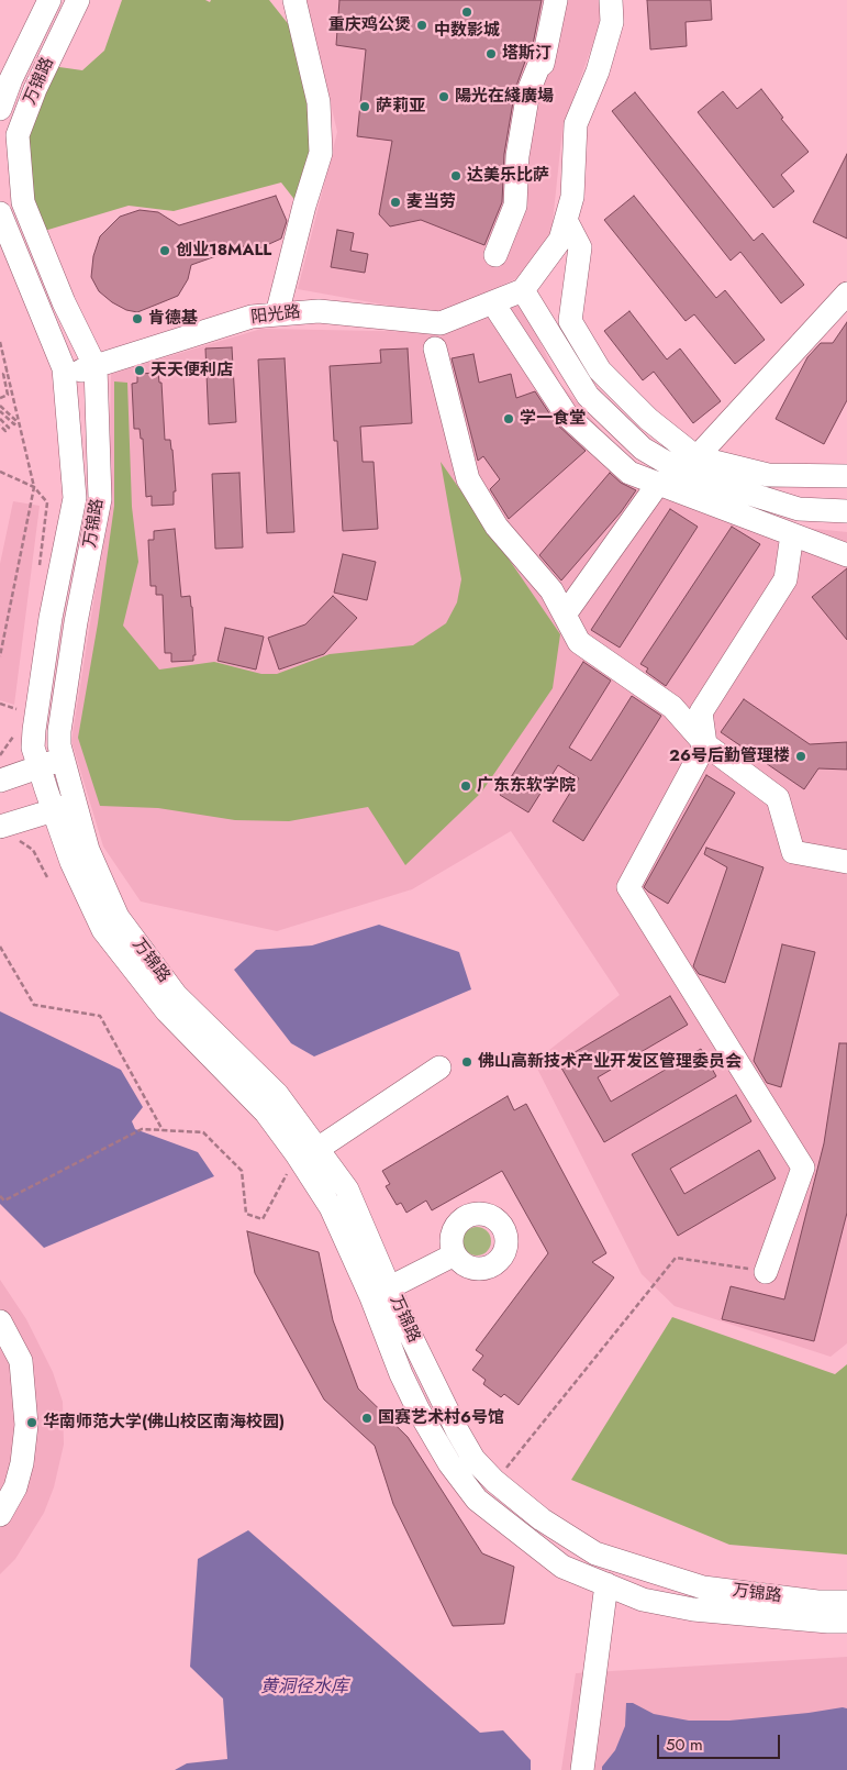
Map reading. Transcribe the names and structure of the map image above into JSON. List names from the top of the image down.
{
  "streets": {
    "street": ["万锦路", "阳光路"]
  },
  "crossings": [
    ["万锦路", "阳光路"]
  ],
  "water": ["黄洞径水库"],
  "places": [
    "中数影城",
    "重庆鸡公煲",
    "塔斯汀",
    "陽光在綫廣場",
    "萨莉亚",
    "达美乐比萨",
    "麦当劳",
    "创业18MALL",
    "肯德基",
    "天天便利店",
    "学一食堂",
    "26号后勤管理楼",
    "广东东软学院",
    "佛山高新技术产业开发区管理委员会",
    "国赛艺术村6号馆",
    "华南师范大学(佛山校区南海校园)"
  ],
  "scale_bar": "50 m"
}
